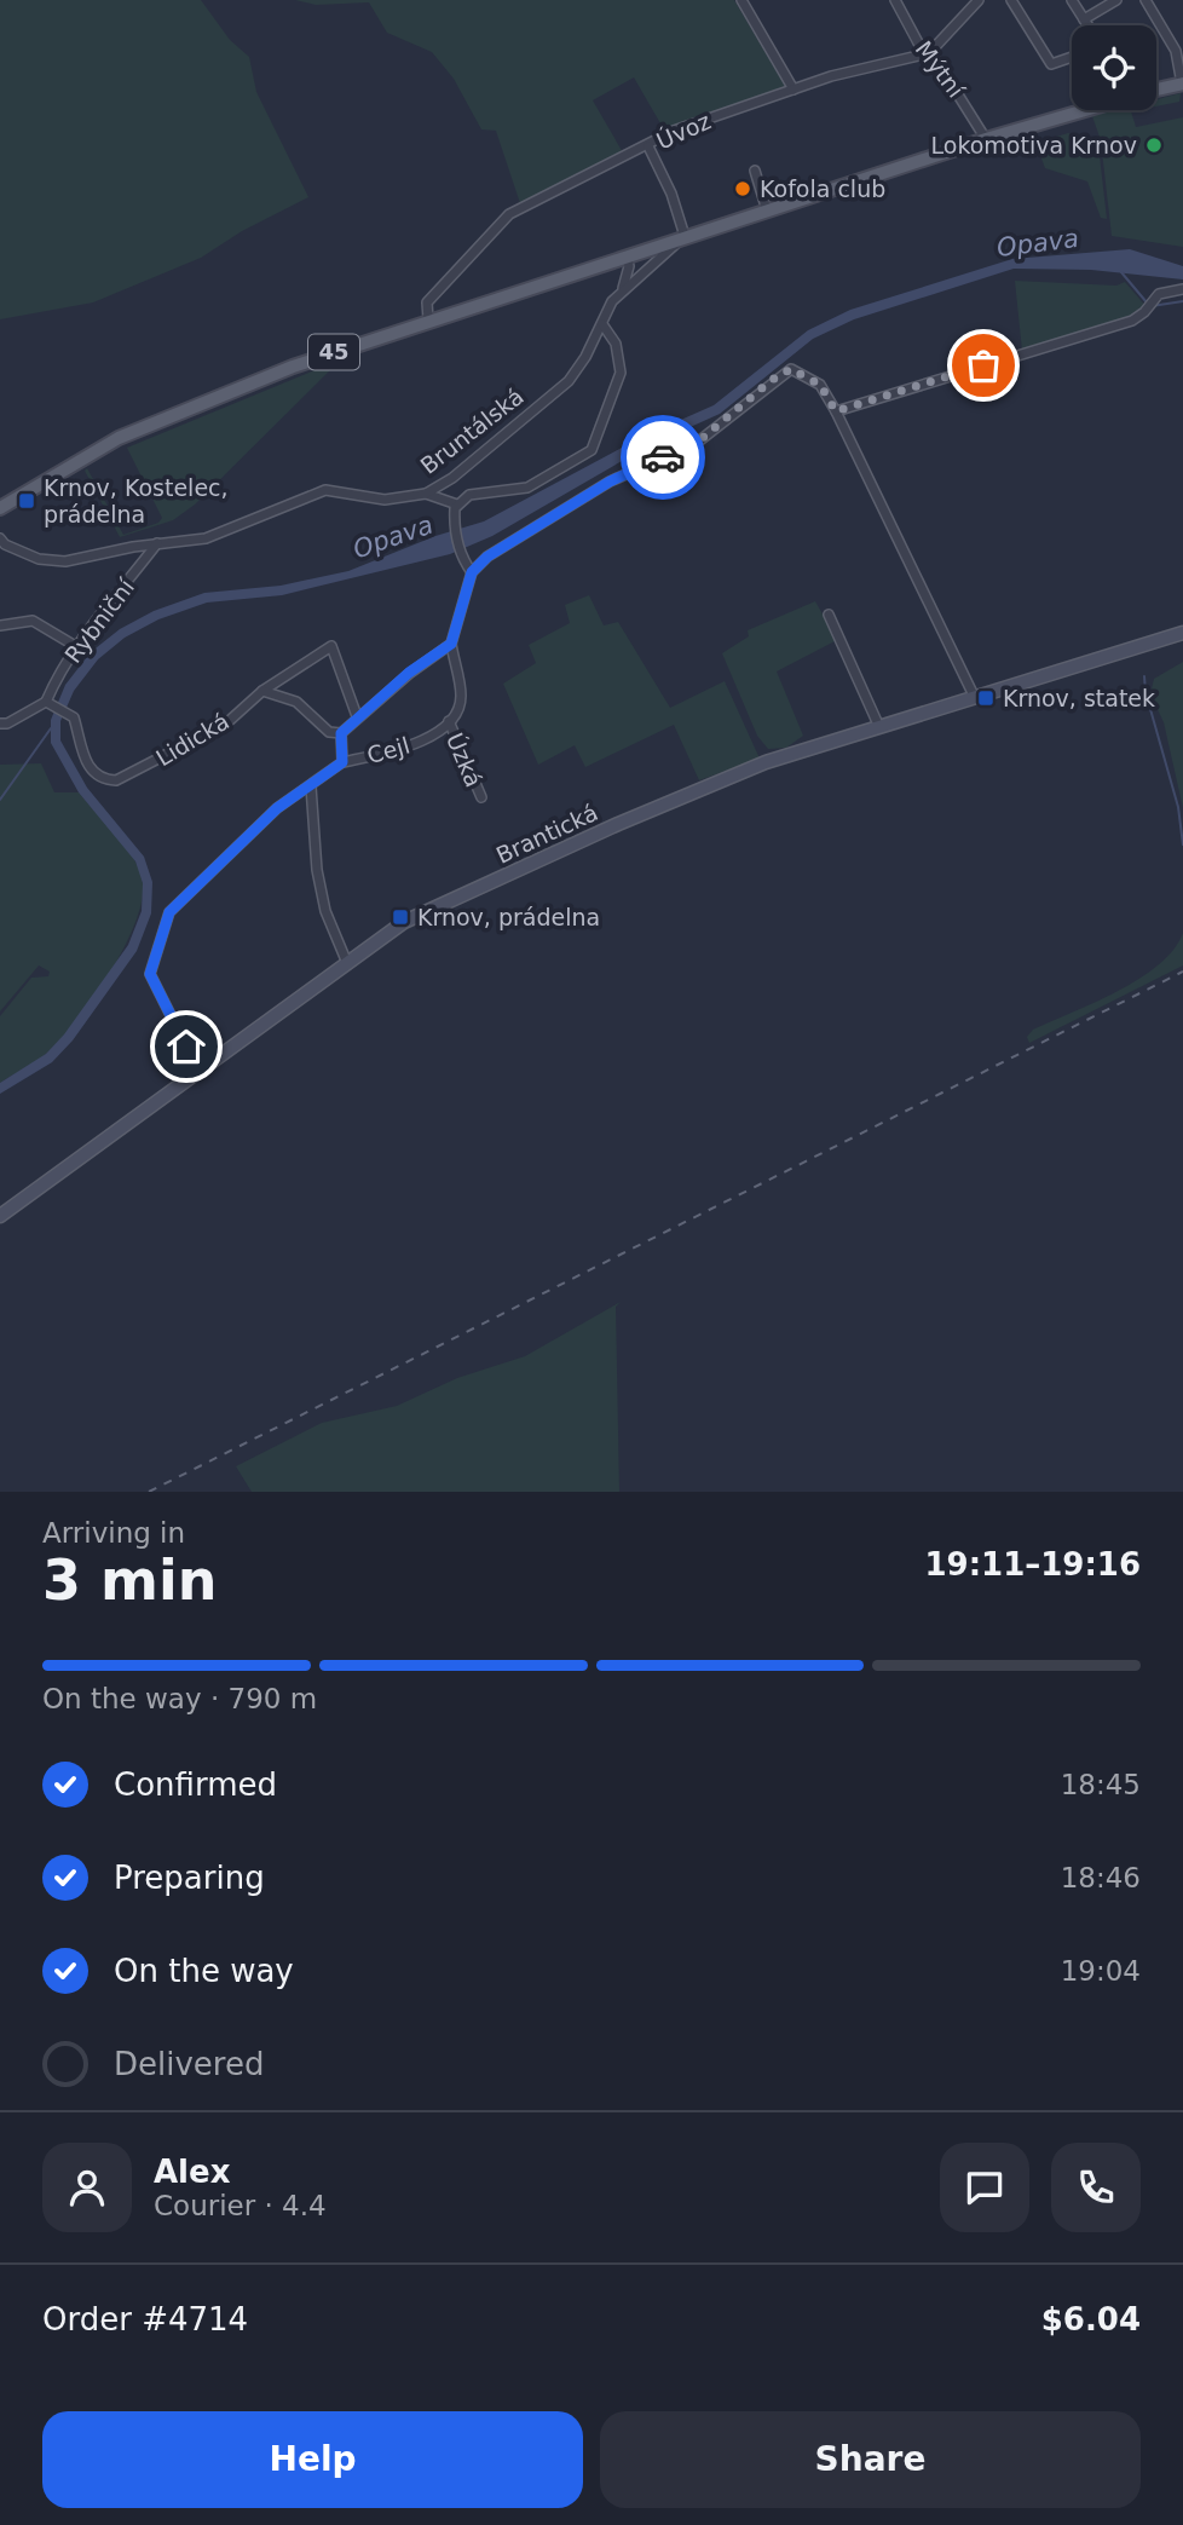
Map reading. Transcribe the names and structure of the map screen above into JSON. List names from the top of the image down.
{
  "streets": {
    "main road": ["45", "Bruntálská"],
    "street": [
      "Mýtní",
      "Úvoz",
      "Rybniční",
      "Lidická",
      "Cejl",
      "Úzká",
      "Brantická"
    ]
  },
  "crossings": [
    ["Mýtní", "Úvoz"],
    ["Mýtní", "Bruntálská"],
    ["Úvoz", "Bruntálská"],
    ["Bruntálská", "Rybniční"],
    ["Rybniční", "Lidická"],
    ["Cejl", "Úzká"]
  ],
  "water": ["Opava"],
  "places": {
    "other": ["Lokomotiva Krnov", "Kofola club"],
    "transit": ["Krnov, Kostelec, prádelna", "Krnov, statek", "Krnov, prádelna"]
  },
  "page": {
    "heading": ["3 min", "Arriving in", "19:11–19:16"],
    "panel": [
      "Alex",
      "Courier · 4.4",
      "Order #4714",
      "$6.04"
    ],
    "bar": "On the way · 790 m",
    "list": [
      ["Confirmed", "18:45"],
      ["Preparing", "18:46"],
      ["On the way", "19:04"],
      "Delivered"
    ],
    "buttons": ["Help", "Share"]
  }
}
